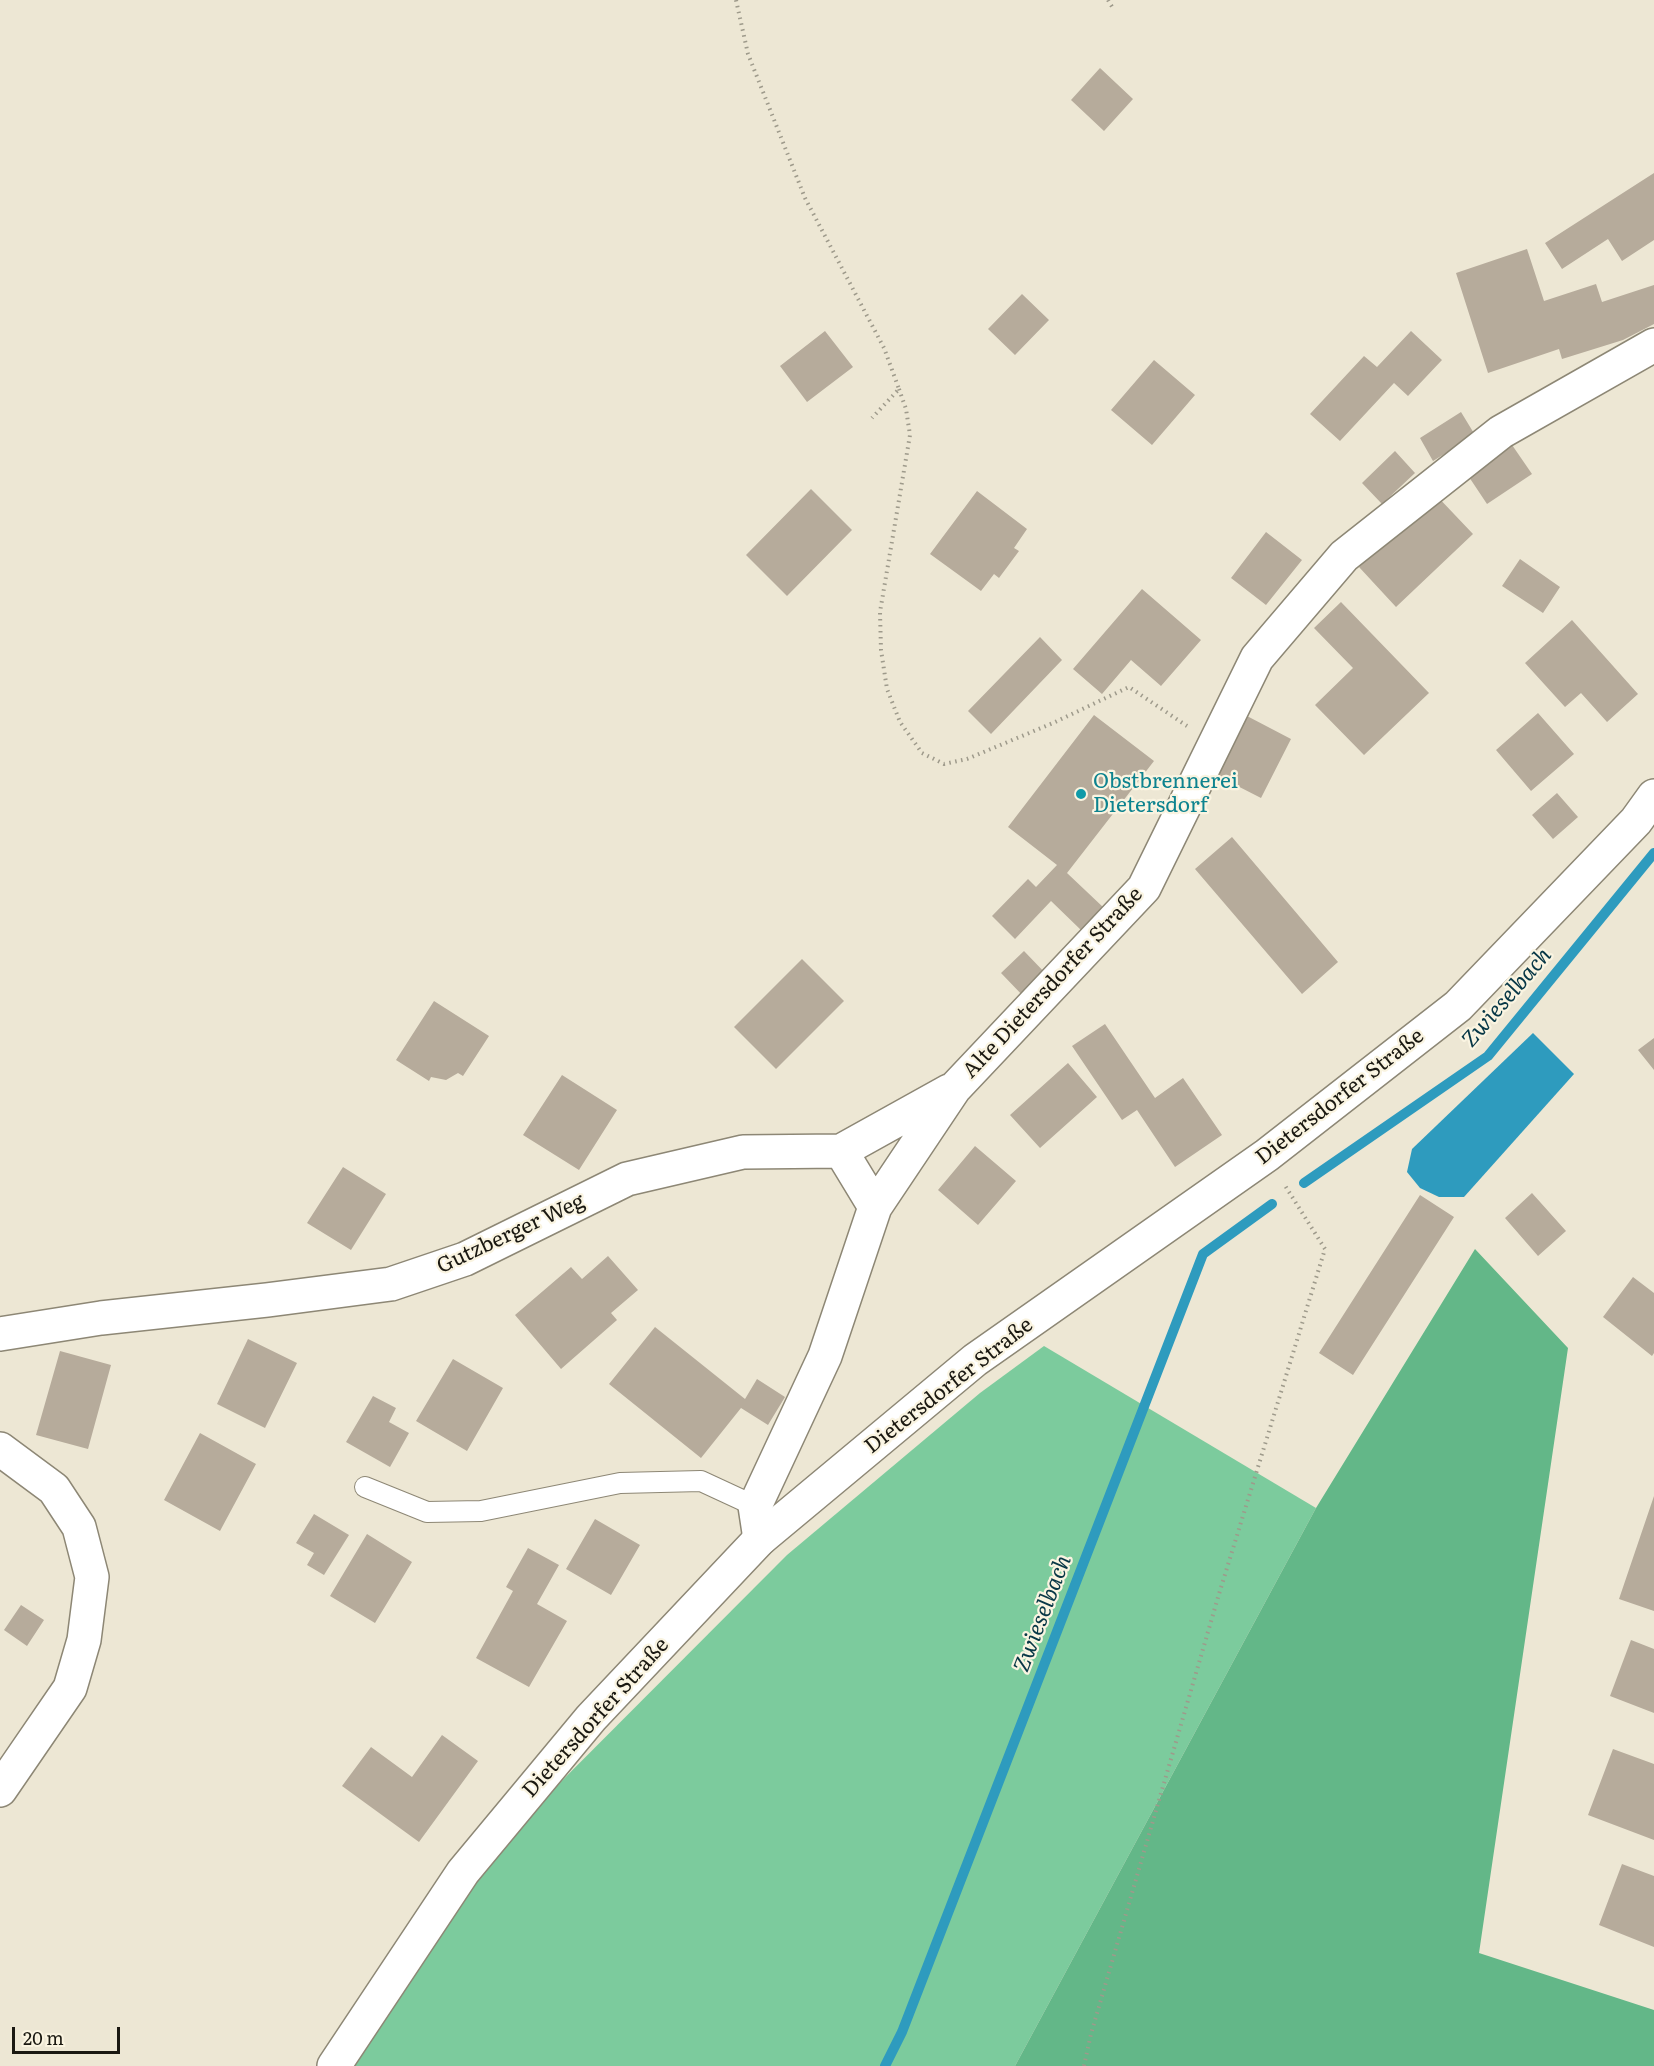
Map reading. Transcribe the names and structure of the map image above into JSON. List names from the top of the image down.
{
  "streets": {
    "street": ["Alte Dietersdorfer Straße", "Dietersdorfer Straße", "Gutzberger Weg"]
  },
  "crossings": [
    ["Alte Dietersdorfer Straße", "Gutzberger Weg"]
  ],
  "water": ["Zwieselbach"],
  "places": ["Obstbrennerei Dietersdorf"],
  "scale_bar": "20 m"
}
